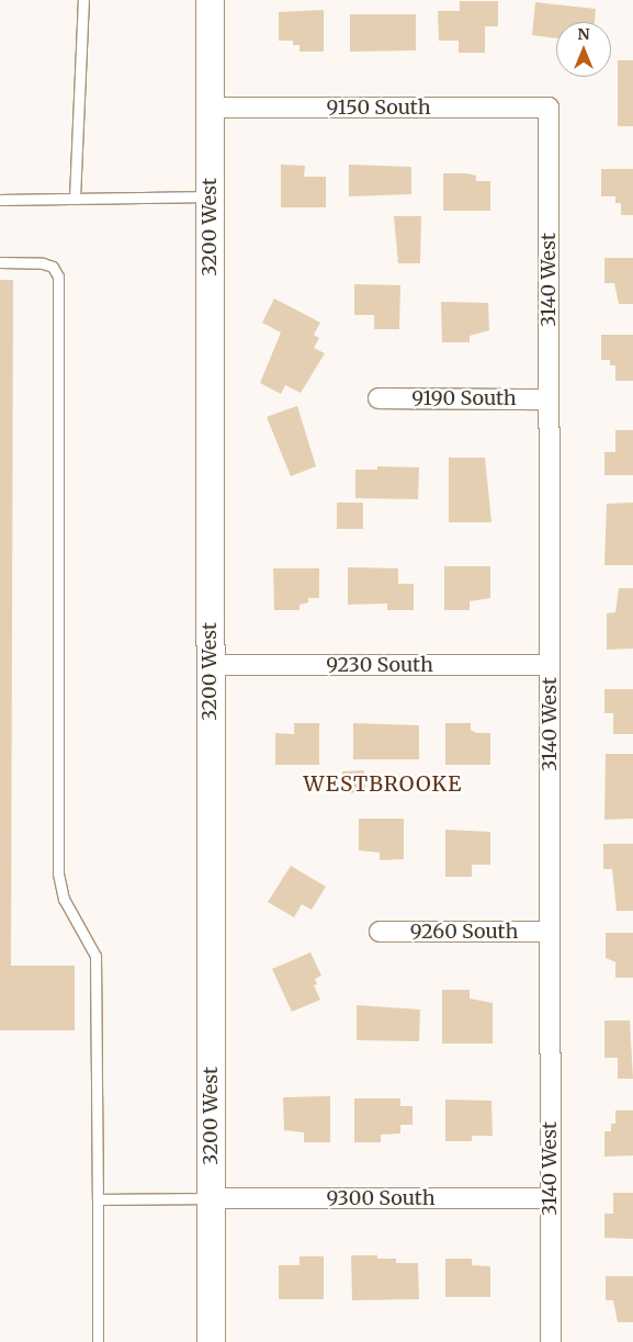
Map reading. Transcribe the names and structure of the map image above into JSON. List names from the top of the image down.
{
  "streets": {
    "street": [
      "9150 South",
      "3200 West",
      "3140 West",
      "9190 South",
      "9230 South",
      "9260 South",
      "9300 South"
    ]
  },
  "crossings": [
    ["9150 South", "3200 West"],
    ["9150 South", "3140 West"],
    ["3200 West", "9230 South"],
    ["3200 West", "9300 South"],
    ["3140 West", "9190 South"],
    ["3140 West", "9230 South"],
    ["3140 West", "9260 South"],
    ["3140 West", "9300 South"]
  ],
  "districts": ["WESTBROOKE"],
  "north": "top"
}
